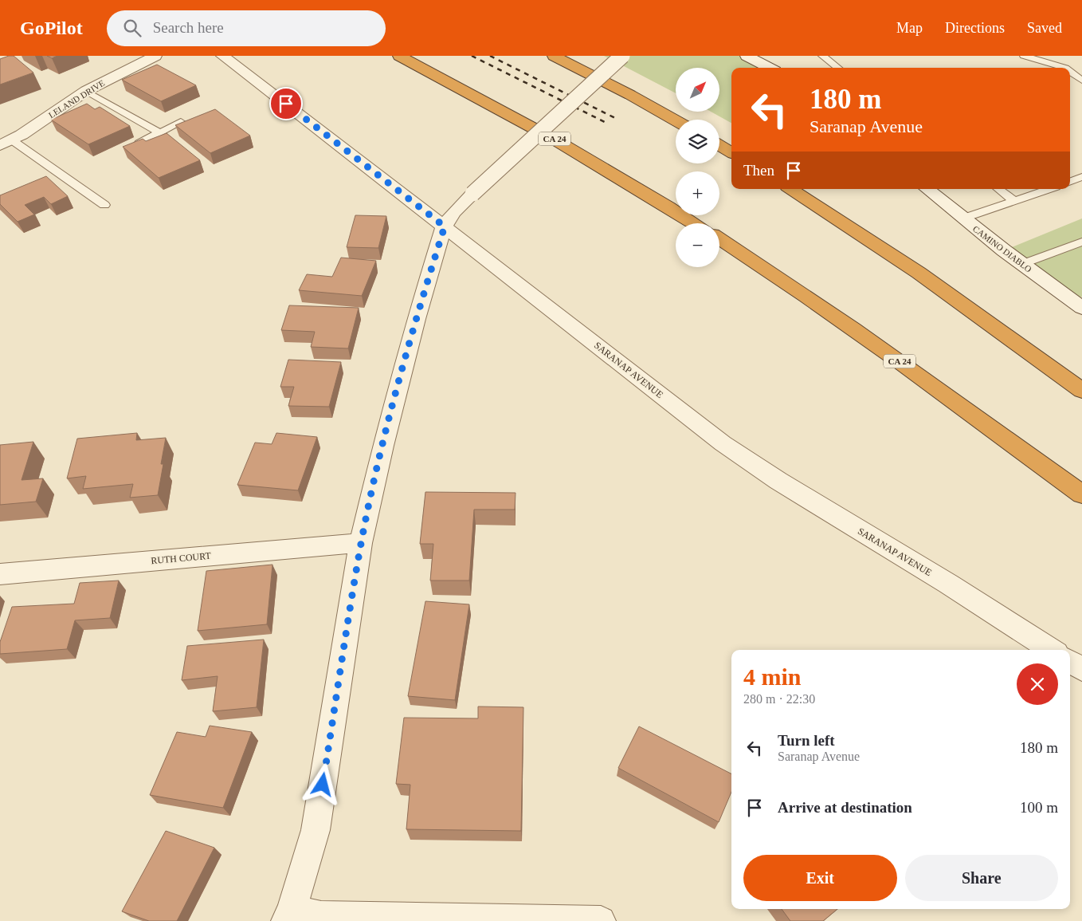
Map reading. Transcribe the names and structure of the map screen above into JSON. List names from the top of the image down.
{
  "streets": {
    "highway": ["CA 24"],
    "street": [
      "LELAND DRIVE",
      "CAMINO DIABLO",
      "SARANAP AVENUE",
      "RUTH COURT"
    ]
  },
  "north": "top right",
  "page": {
    "header": "GoPilot",
    "search": "Search here",
    "nav": ["Map", "Directions", "Saved"],
    "map_buttons": ["+", "−"],
    "turn": ["180 m", "Saranap Avenue"],
    "then": "Then",
    "heading": ["4 min", "280 m · 22:30"],
    "list": [
      {
        "name": "Turn left",
        "note": "Saranap Avenue",
        "value": "180 m"
      },
      {
        "name": "Arrive at destination",
        "value": "100 m"
      }
    ],
    "buttons": ["Exit", "Share"]
  }
}
